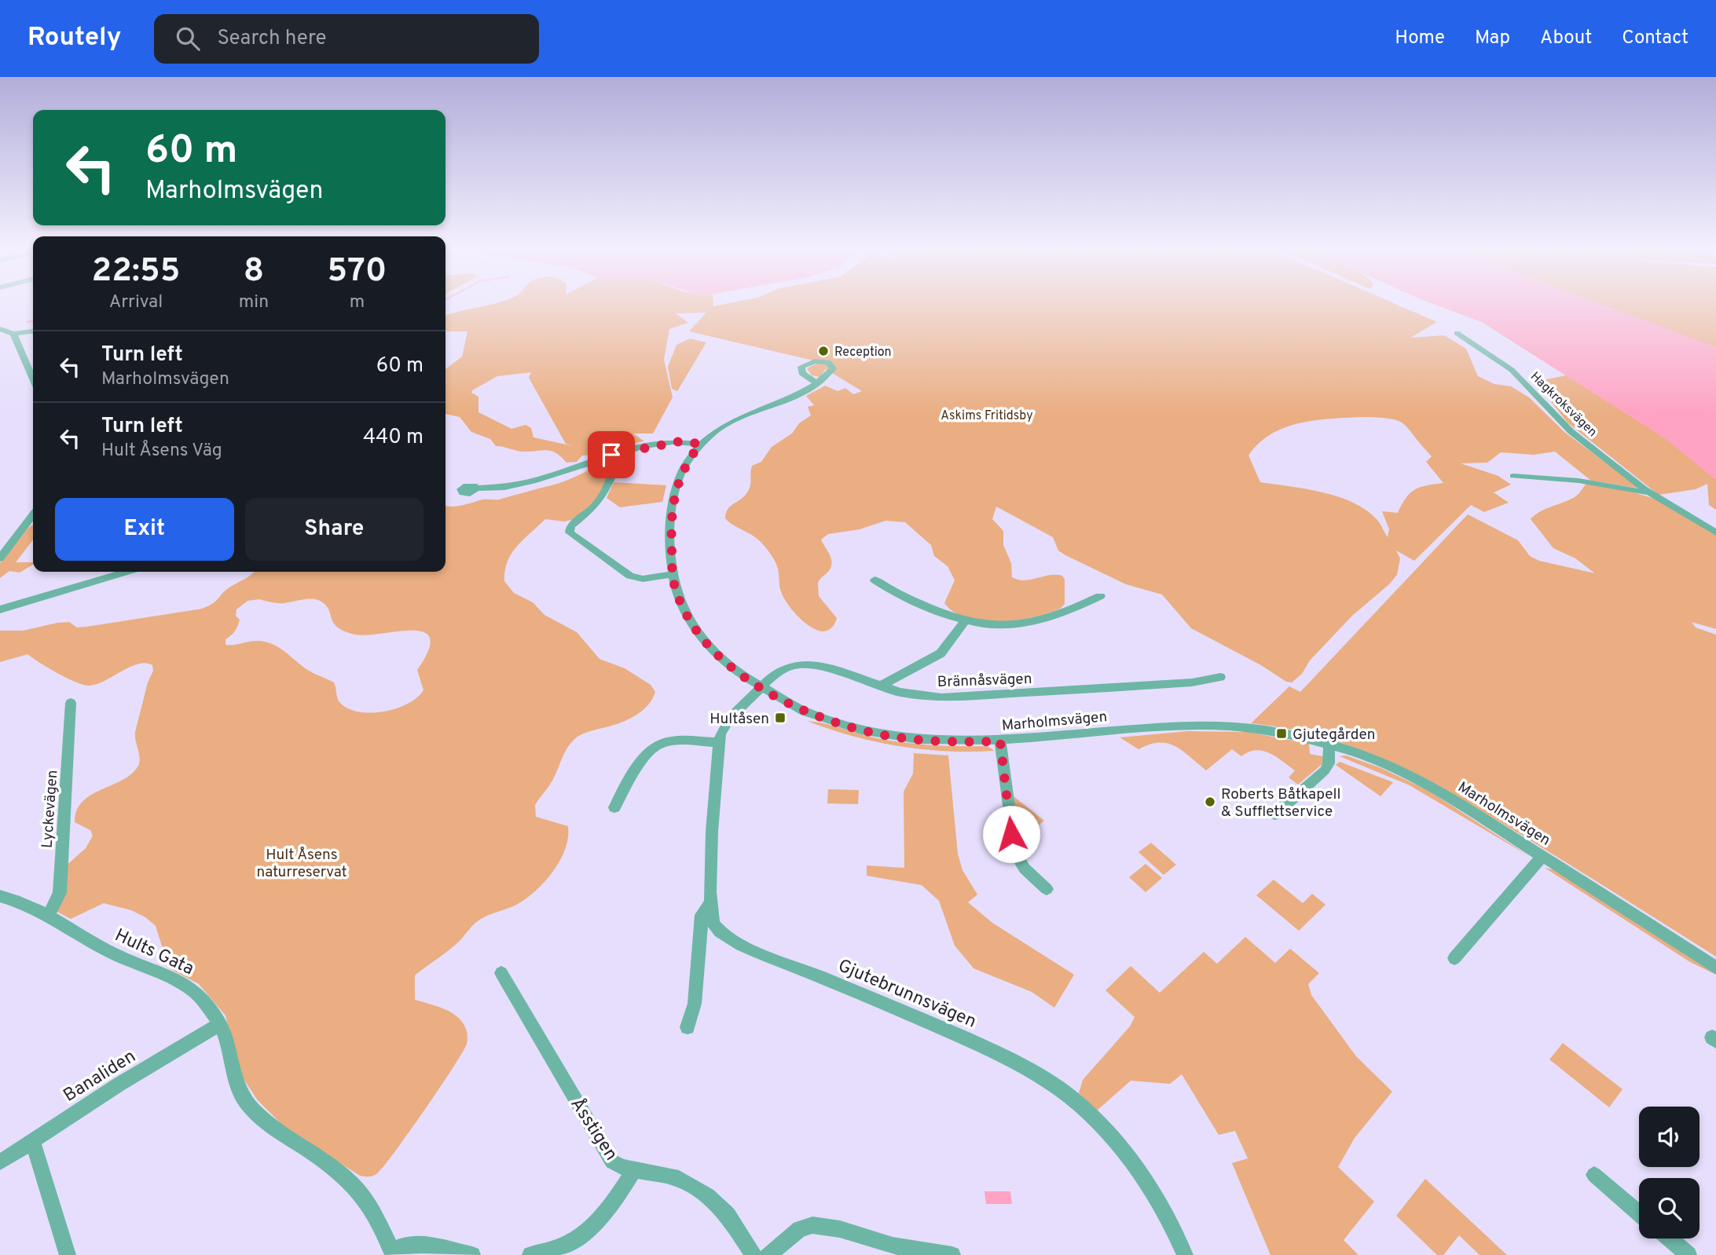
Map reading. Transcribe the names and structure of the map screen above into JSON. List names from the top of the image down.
{
  "streets": {
    "street": [
      "Hagkroksvägen",
      "Brännåsvägen",
      "Marholmsvägen",
      "Lyckevägen",
      "Hults Gata",
      "Gjutebrunnsvägen",
      "Banaliden",
      "Åsstigen"
    ]
  },
  "crossings": [
    ["Brännåsvägen", "Marholmsvägen"],
    ["Brännåsvägen", "Gjutebrunnsvägen"],
    ["Marholmsvägen", "Gjutebrunnsvägen"],
    ["Lyckevägen", "Hults Gata"],
    ["Hults Gata", "Banaliden"]
  ],
  "parks": ["Askims Fritidsby", "Hult Åsens naturreservat"],
  "places": {
    "other": ["Reception", "Roberts Båtkapell & Sufflettservice"],
    "transit": ["Hultåsen", "Gjutegården"]
  },
  "page": {
    "header": "Routely",
    "search": "Search here",
    "nav": [
      "Home",
      "Map",
      "About",
      "Contact"
    ],
    "turn": ["60 m", "Marholmsvägen"],
    "eta": [
      "22:55",
      "Arrival",
      "8",
      "min",
      "570",
      "m"
    ],
    "list": [
      {
        "name": "Turn left",
        "note": "Marholmsvägen",
        "value": "60 m"
      },
      {
        "name": "Turn left",
        "note": "Hult Åsens Väg",
        "value": "440 m"
      }
    ],
    "buttons": ["Exit", "Share"]
  }
}
